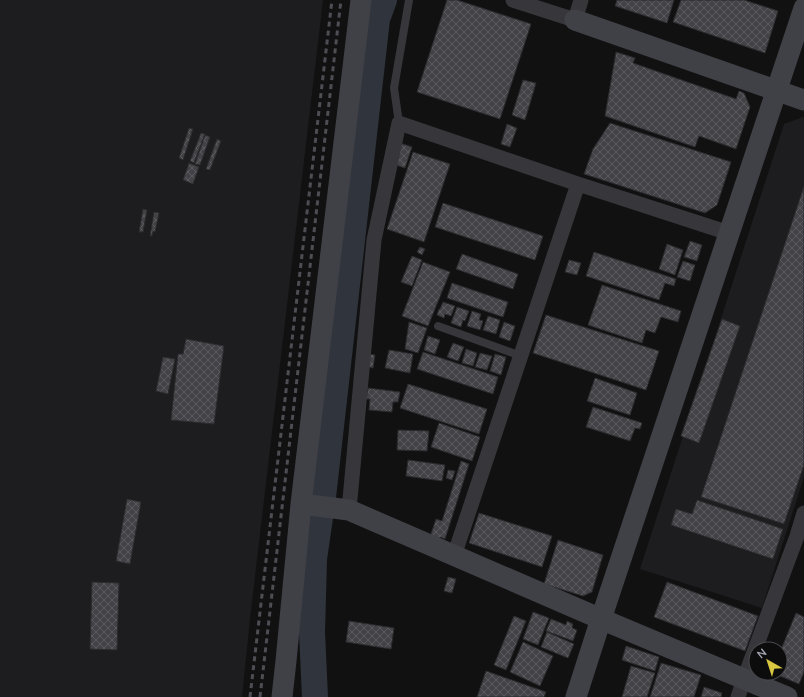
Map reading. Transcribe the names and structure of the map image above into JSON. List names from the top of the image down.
{
  "north": "top left"
}
